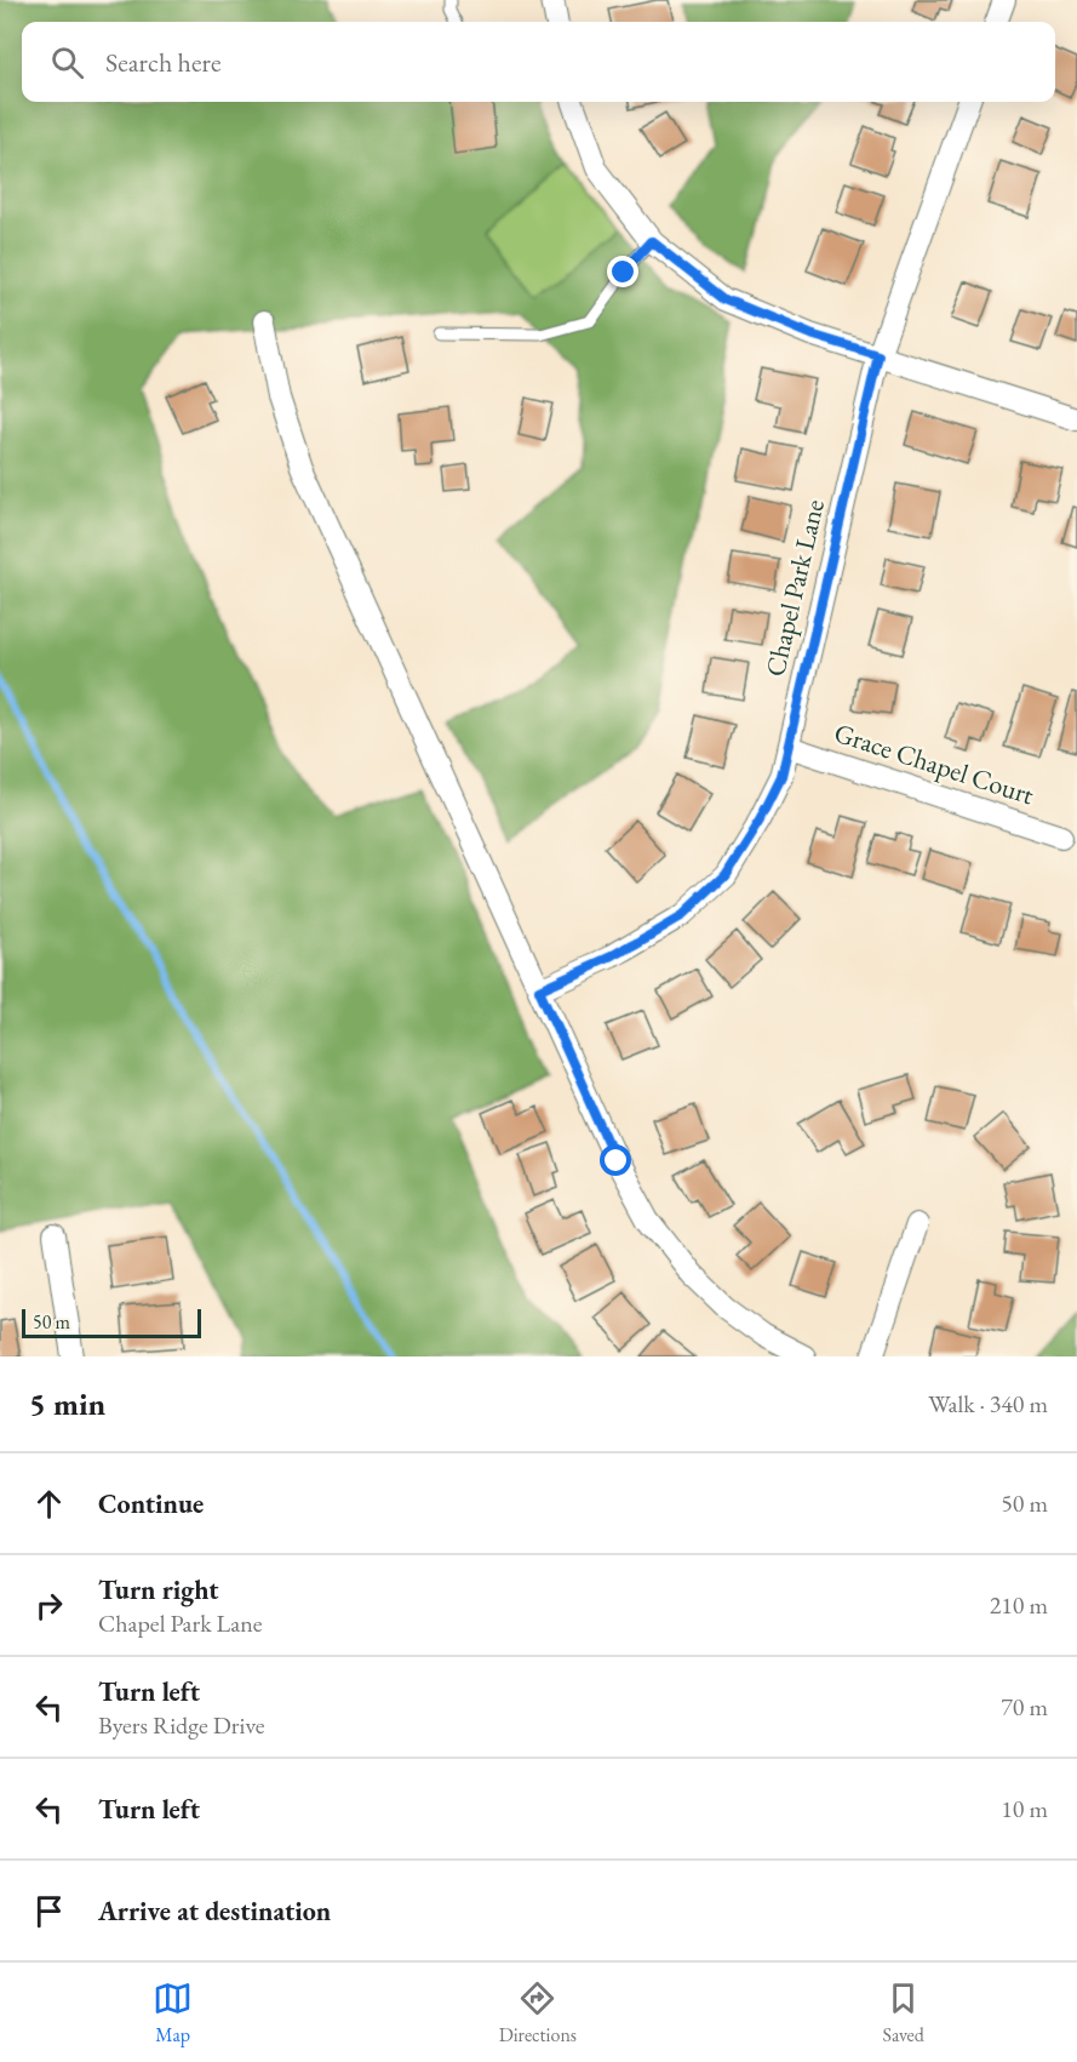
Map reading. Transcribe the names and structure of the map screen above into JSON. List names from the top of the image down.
{
  "streets": {
    "street": ["Chapel Park Lane", "Grace Chapel Court"]
  },
  "crossings": [
    ["Chapel Park Lane", "Grace Chapel Court"]
  ],
  "scale_bar": "50 m",
  "page": {
    "search": "Search here",
    "scale": "50 m",
    "heading": ["5 min", "Walk · 340 m"],
    "list": [
      ["Continue", "50 m"],
      ["Turn right", "Chapel Park Lane", "210 m"],
      ["Turn left", "Byers Ridge Drive", "70 m"],
      ["Turn left", "10 m"],
      "Arrive at destination"
    ],
    "nav": ["Map", "Directions", "Saved"]
  }
}
